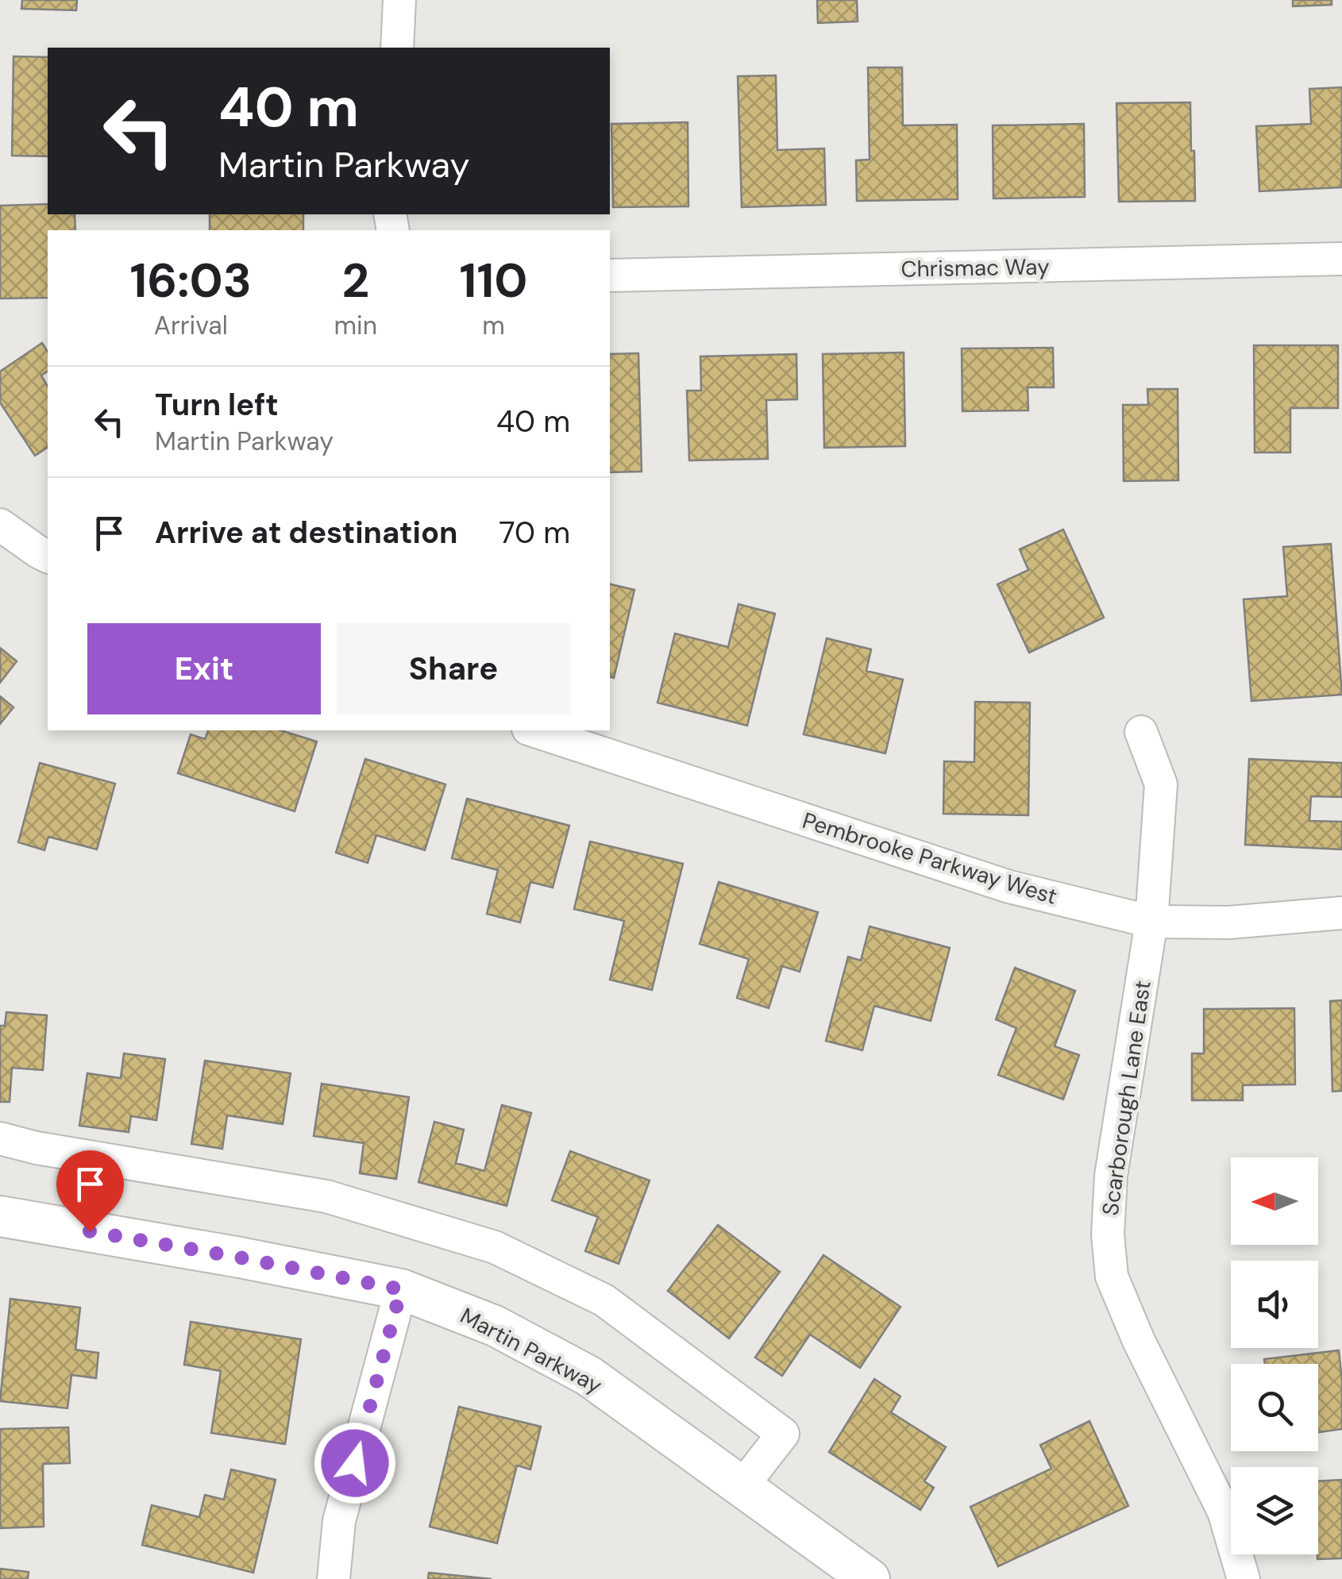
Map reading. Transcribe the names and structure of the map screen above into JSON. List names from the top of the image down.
{
  "streets": {
    "street": [
      "Chrismac Way",
      "Pembrooke Parkway West",
      "Scarborough Lane East",
      "Martin Parkway"
    ]
  },
  "crossings": [
    ["Pembrooke Parkway West", "Scarborough Lane East"]
  ],
  "north": "left",
  "page": {
    "turn": ["40 m", "Martin Parkway"],
    "eta": [
      "16:03",
      "Arrival",
      "2",
      "min",
      "110",
      "m"
    ],
    "list": [
      {
        "name": "Turn left",
        "note": "Martin Parkway",
        "value": "40 m"
      },
      {
        "name": "Arrive at destination",
        "value": "70 m"
      }
    ],
    "buttons": ["Exit", "Share"]
  }
}
